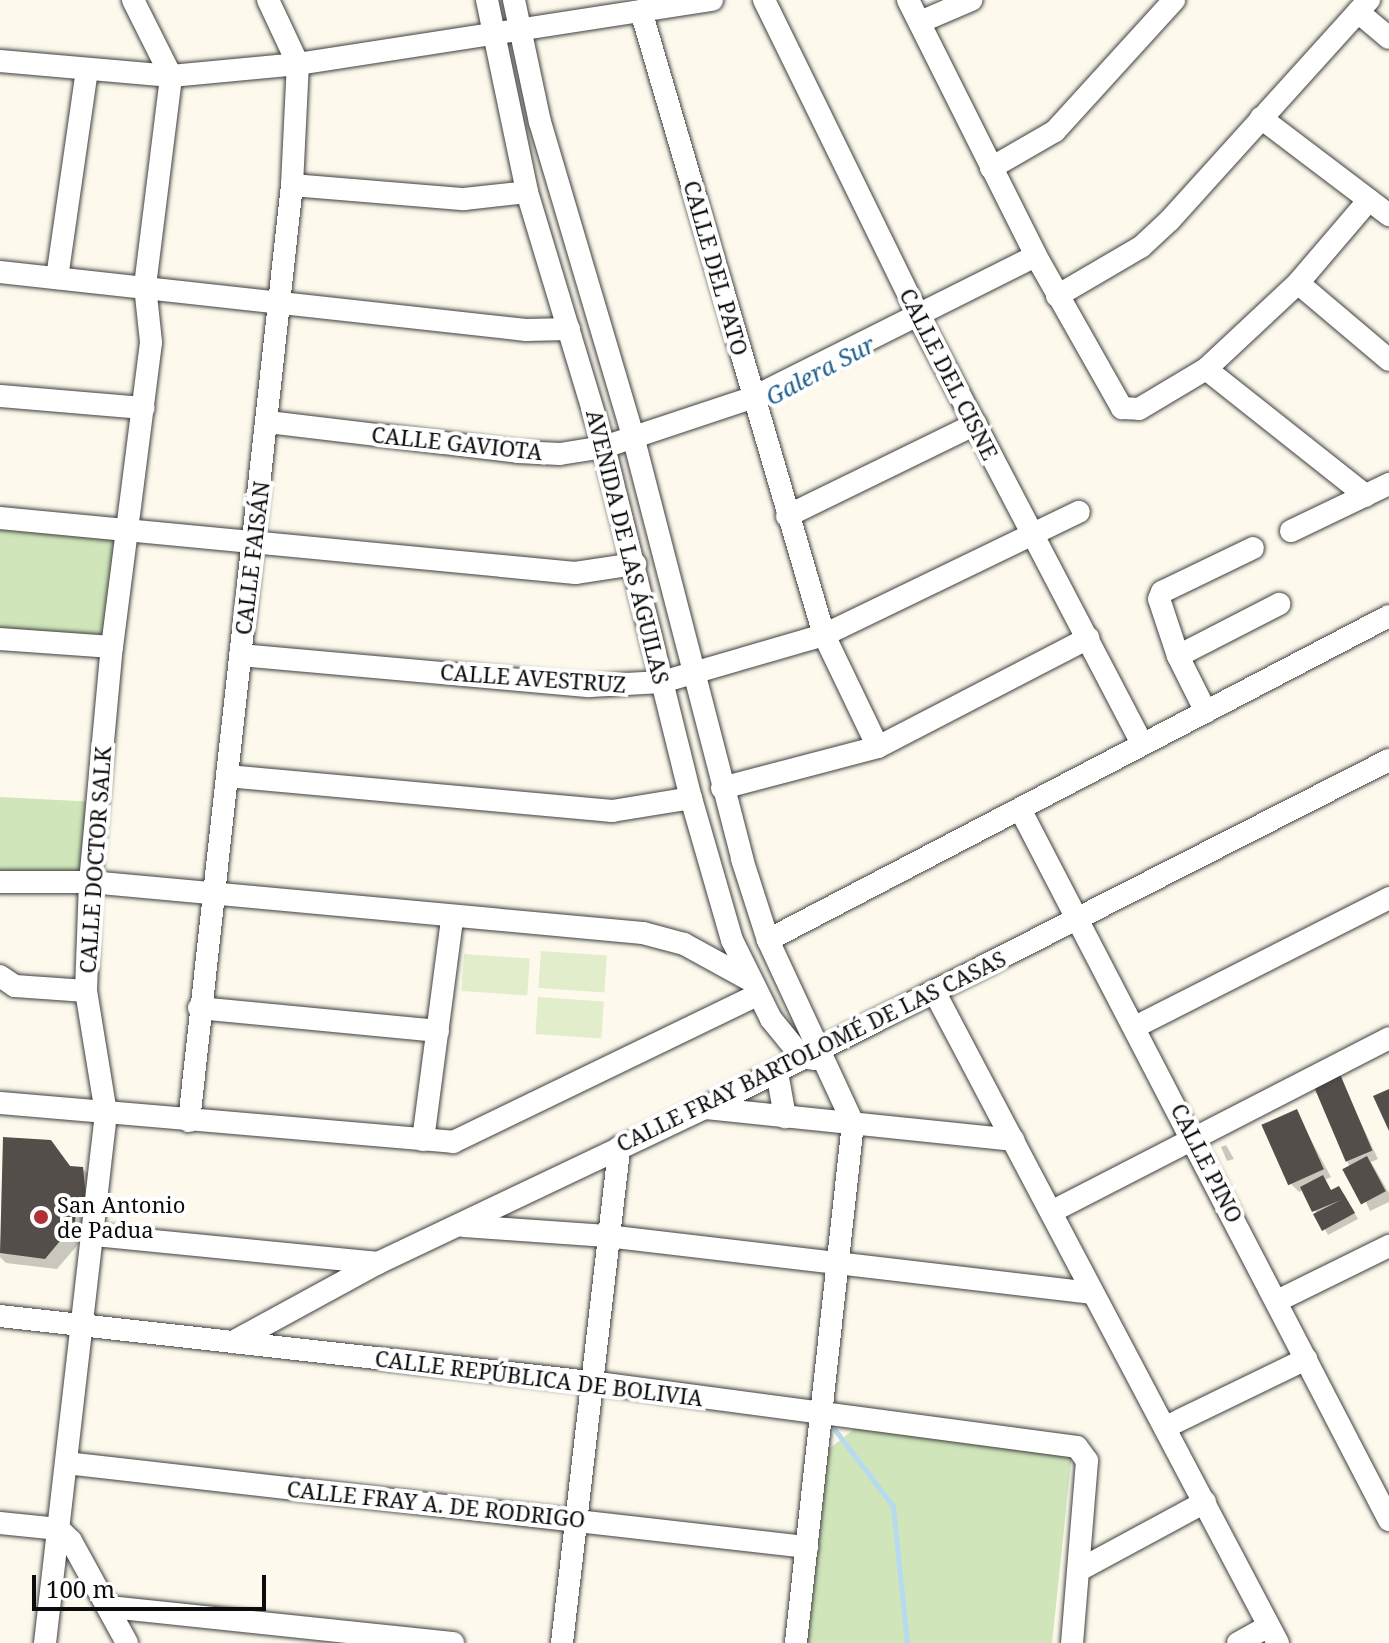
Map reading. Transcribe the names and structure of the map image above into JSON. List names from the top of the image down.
{
  "streets": {
    "street": [
      "CALLE DEL PATO",
      "CALLE DEL CISNE",
      "CALLE GAVIOTA",
      "AVENIDA DE LAS ÁGUILAS",
      "CALLE FAISÁN",
      "CALLE AVESTRUZ",
      "CALLE DOCTOR SALK",
      "CALLE FRAY BARTOLOMÉ DE LAS CASAS",
      "CALLE PINO",
      "CALLE REPÚBLICA DE BOLIVIA",
      "CALLE FRAY A. DE RODRIGO"
    ]
  },
  "crossings": [
    ["CALLE DEL PATO", "CALLE GAVIOTA"],
    ["CALLE DEL PATO", "CALLE AVESTRUZ"],
    ["CALLE DEL CISNE", "CALLE GAVIOTA"],
    ["CALLE DEL CISNE", "CALLE AVESTRUZ"],
    ["CALLE GAVIOTA", "AVENIDA DE LAS ÁGUILAS"],
    ["CALLE GAVIOTA", "CALLE FAISÁN"],
    ["AVENIDA DE LAS ÁGUILAS", "CALLE AVESTRUZ"],
    ["AVENIDA DE LAS ÁGUILAS", "CALLE FRAY BARTOLOMÉ DE LAS CASAS"],
    ["CALLE FAISÁN", "CALLE AVESTRUZ"],
    ["CALLE DOCTOR SALK", "CALLE REPÚBLICA DE BOLIVIA"],
    ["CALLE DOCTOR SALK", "CALLE FRAY A. DE RODRIGO"],
    ["CALLE FRAY BARTOLOMÉ DE LAS CASAS", "CALLE PINO"],
    ["CALLE FRAY BARTOLOMÉ DE LAS CASAS", "CALLE REPÚBLICA DE BOLIVIA"]
  ],
  "water": ["Galera Sur"],
  "places": ["San Antonio de Padua"],
  "scale_bar": "100 m"
}
